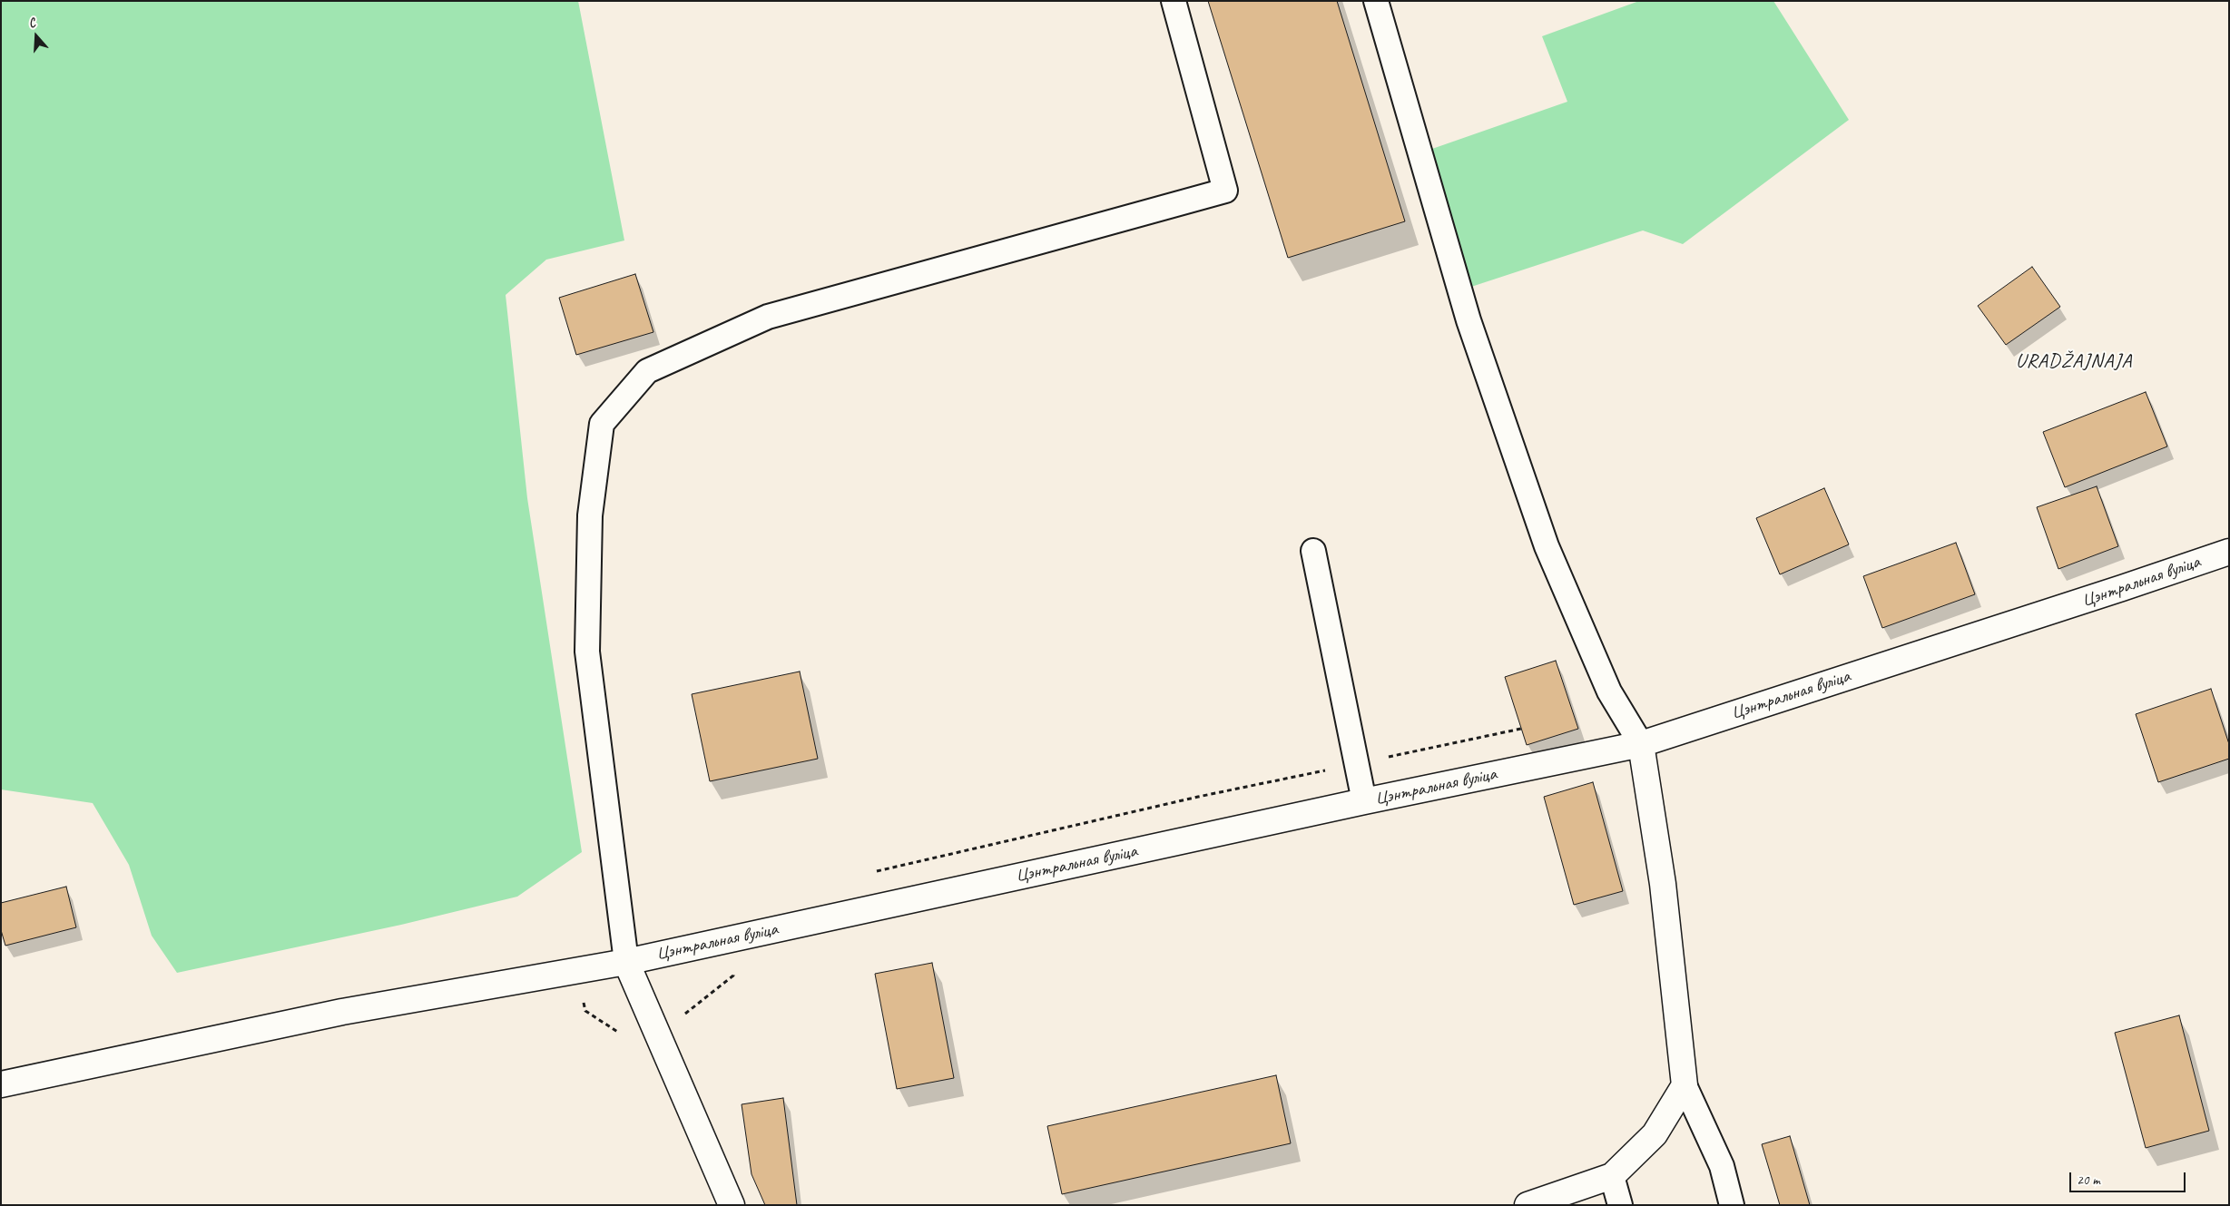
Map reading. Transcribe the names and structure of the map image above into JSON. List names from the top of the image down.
{
  "streets": {
    "street": ["Цэнтральная вуліца"]
  },
  "districts": ["URADŽAJNAJA"],
  "scale_bar": "20 m",
  "north": "top"
}
